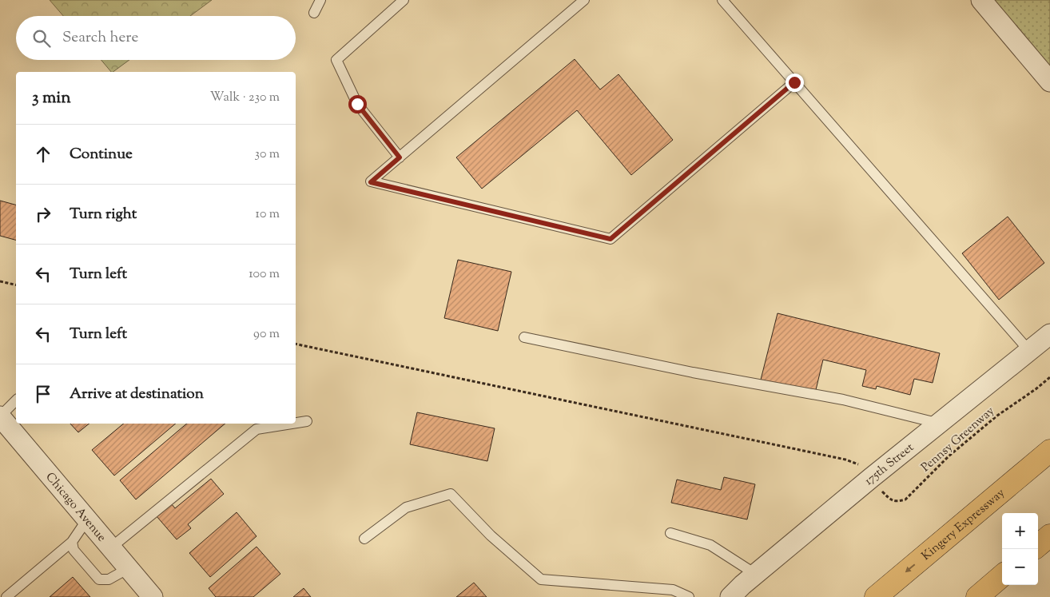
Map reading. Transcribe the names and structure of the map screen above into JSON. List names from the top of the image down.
{
  "streets": {
    "highway": ["Kingery Expressway"],
    "street": ["175th Street", "Chicago Avenue"],
    "path": ["Pennsy Greenway"]
  },
  "one_way": ["Kingery Expressway"],
  "page": {
    "search": "Search here",
    "heading": ["3 min", "Walk · 230 m"],
    "list": [
      ["Continue", "30 m"],
      ["Turn right", "10 m"],
      ["Turn left", "100 m"],
      ["Turn left", "90 m"],
      "Arrive at destination"
    ],
    "map_buttons": ["+", "−"]
  }
}
